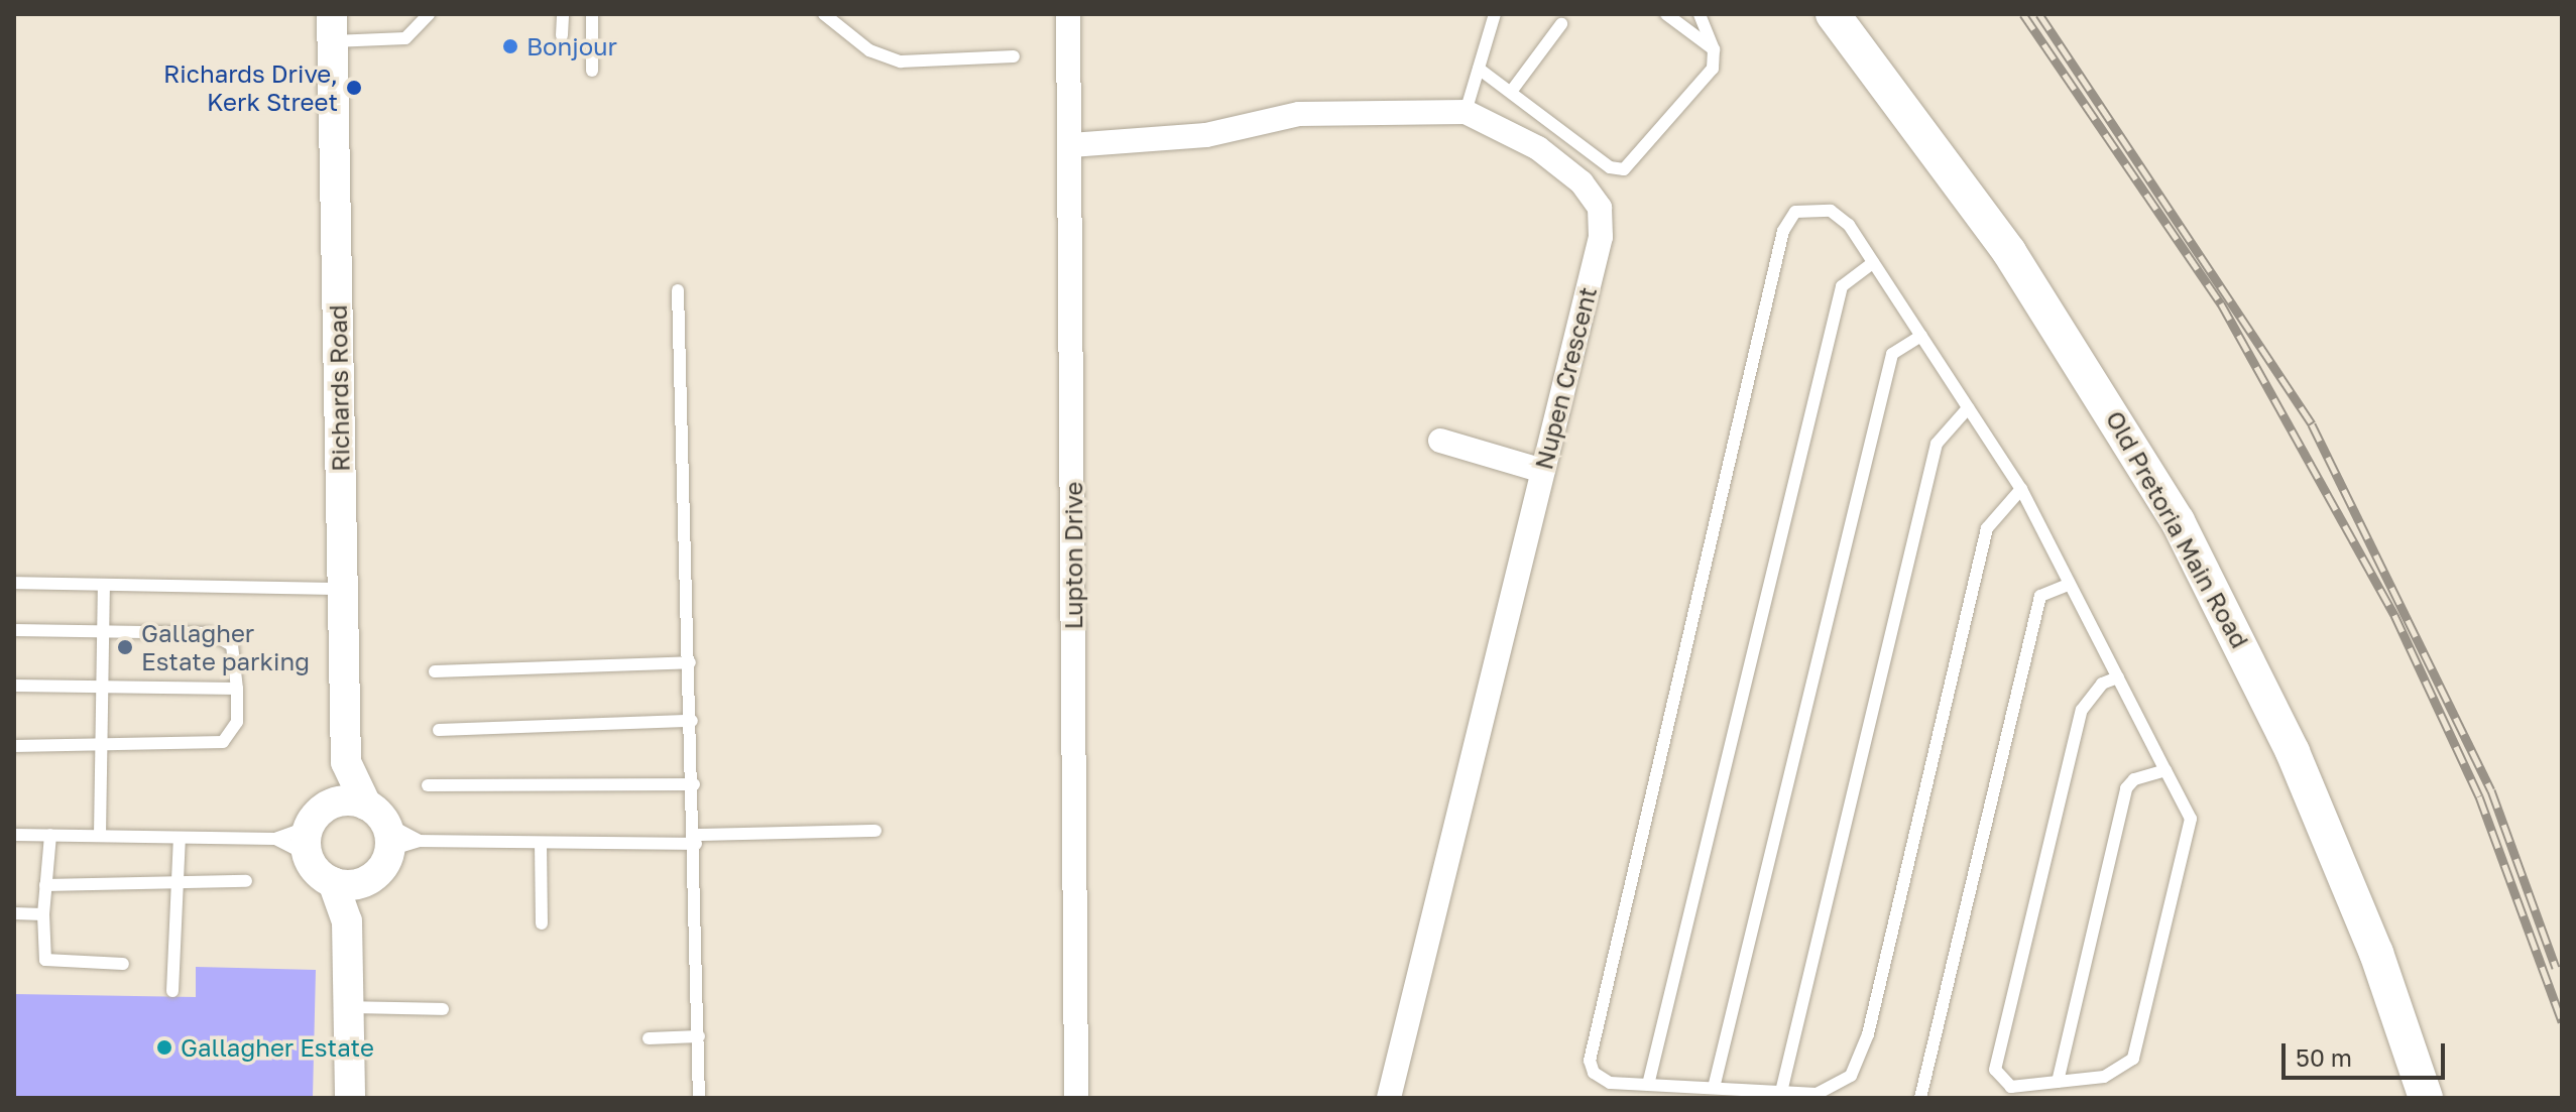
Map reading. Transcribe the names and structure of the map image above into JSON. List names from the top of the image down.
{
  "streets": {
    "main road": ["Old Pretoria Main Road"],
    "street": ["Nupen Crescent", "Richards Road", "Lupton Drive"]
  },
  "crossings": [
    ["Nupen Crescent", "Lupton Drive"]
  ],
  "places": [
    "Bonjour",
    "Richards Drive, Kerk Street",
    "Gallagher Estate parking",
    "Gallagher Estate"
  ],
  "scale_bar": "50 m"
}
